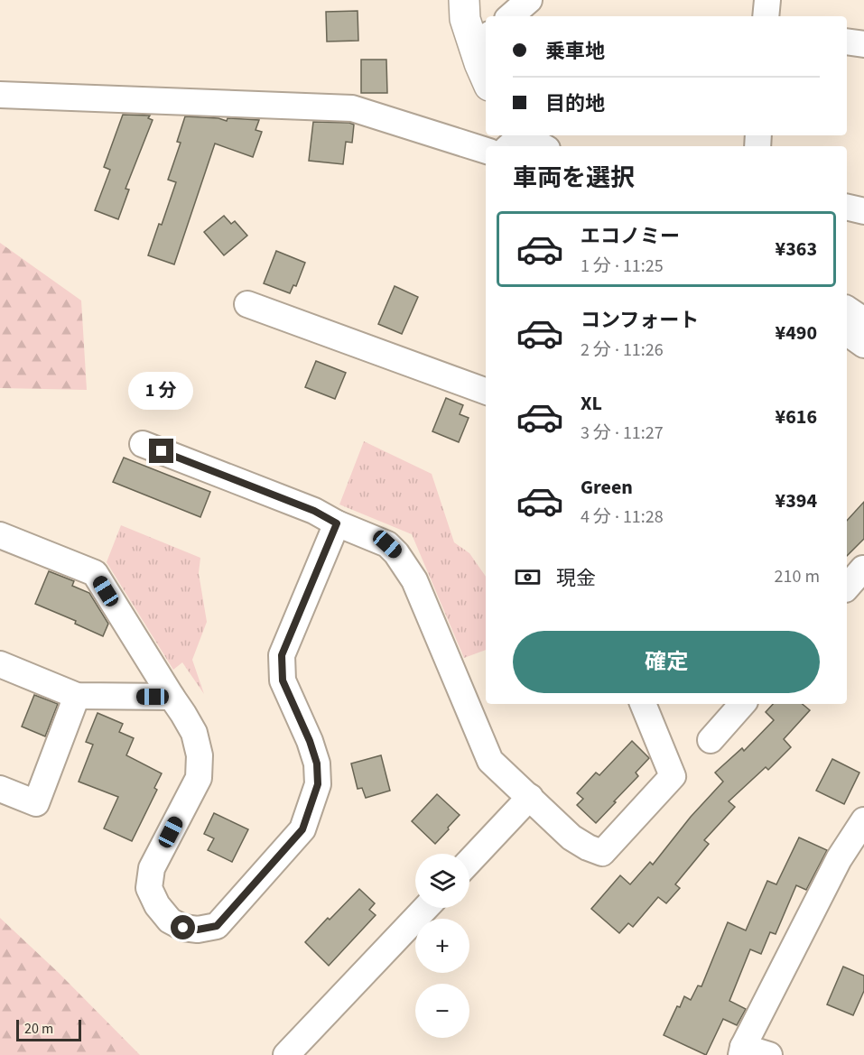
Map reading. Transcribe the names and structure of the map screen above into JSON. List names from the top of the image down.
{
  "scale_bar": "20 m",
  "page": {
    "banner": ["乗車地", "目的地"],
    "heading": "車両を選択",
    "list": [
      {
        "name": "エコノミー",
        "note": "1 分 · 11:25",
        "value": "¥363"
      },
      {
        "name": "コンフォート",
        "note": "2 分 · 11:26",
        "value": "¥490"
      },
      {
        "name": "XL",
        "note": "3 分 · 11:27",
        "value": "¥616"
      },
      {
        "name": "Green",
        "note": "4 分 · 11:28",
        "value": "¥394"
      }
    ],
    "bubble": "1 分",
    "pay": ["現金", "210 m"],
    "buttons": "確定",
    "map_buttons": ["+", "−"],
    "scale": "20 m"
  }
}
